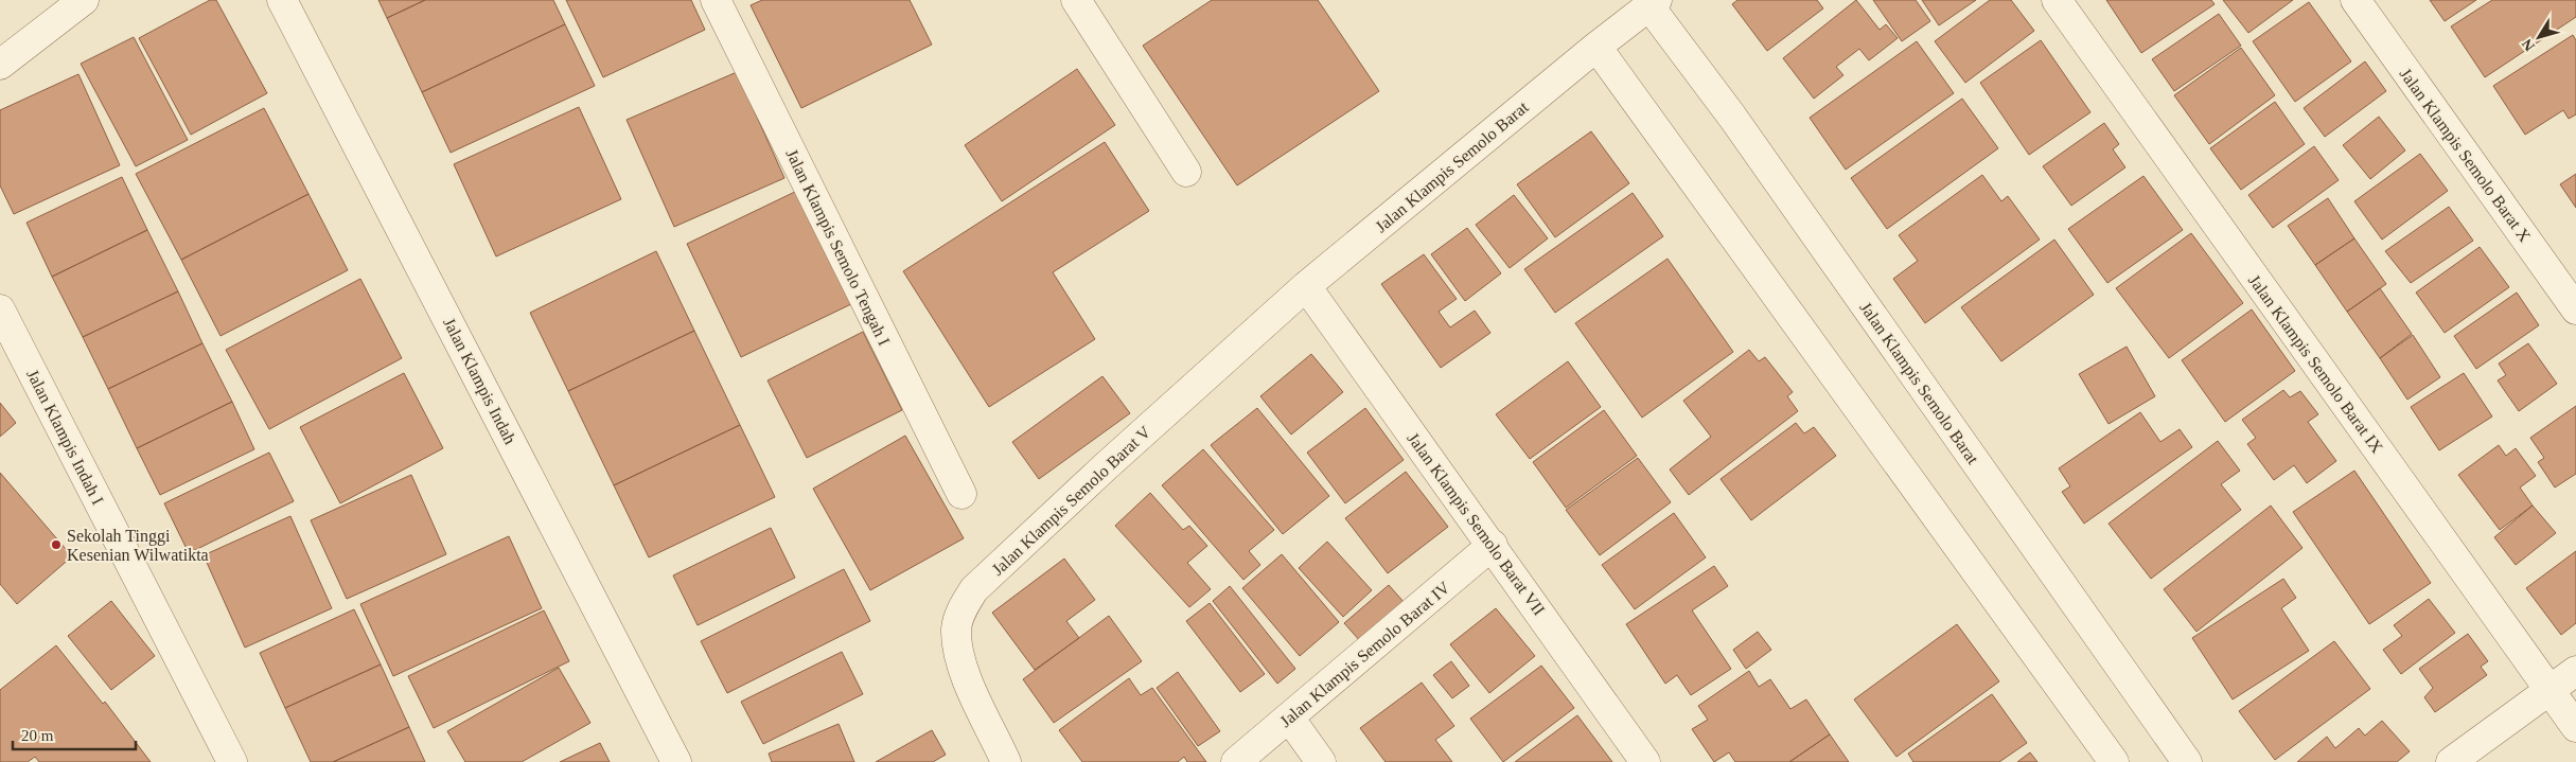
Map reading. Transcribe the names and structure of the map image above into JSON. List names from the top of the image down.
{
  "streets": {
    "street": [
      "Jalan Klampis Semolo Barat X",
      "Jalan Klampis Semolo Barat",
      "Jalan Klampis Semolo Tengah I",
      "Jalan Klampis Semolo Barat IX",
      "Jalan Klampis Indah",
      "Jalan Klampis Indah I",
      "Jalan Klampis Semolo Barat V",
      "Jalan Klampis Semolo Barat VII",
      "Jalan Klampis Semolo Barat IV"
    ]
  },
  "crossings": [
    ["Jalan Klampis Semolo Barat", "Jalan Klampis Semolo Barat V"],
    ["Jalan Klampis Semolo Barat", "Jalan Klampis Semolo Barat VII"],
    ["Jalan Klampis Semolo Barat V", "Jalan Klampis Semolo Barat VII"],
    ["Jalan Klampis Semolo Barat VII", "Jalan Klampis Semolo Barat IV"]
  ],
  "places": ["Sekolah Tinggi Kesenian Wilwatikta"],
  "scale_bar": "20 m",
  "north": "bottom left"
}
